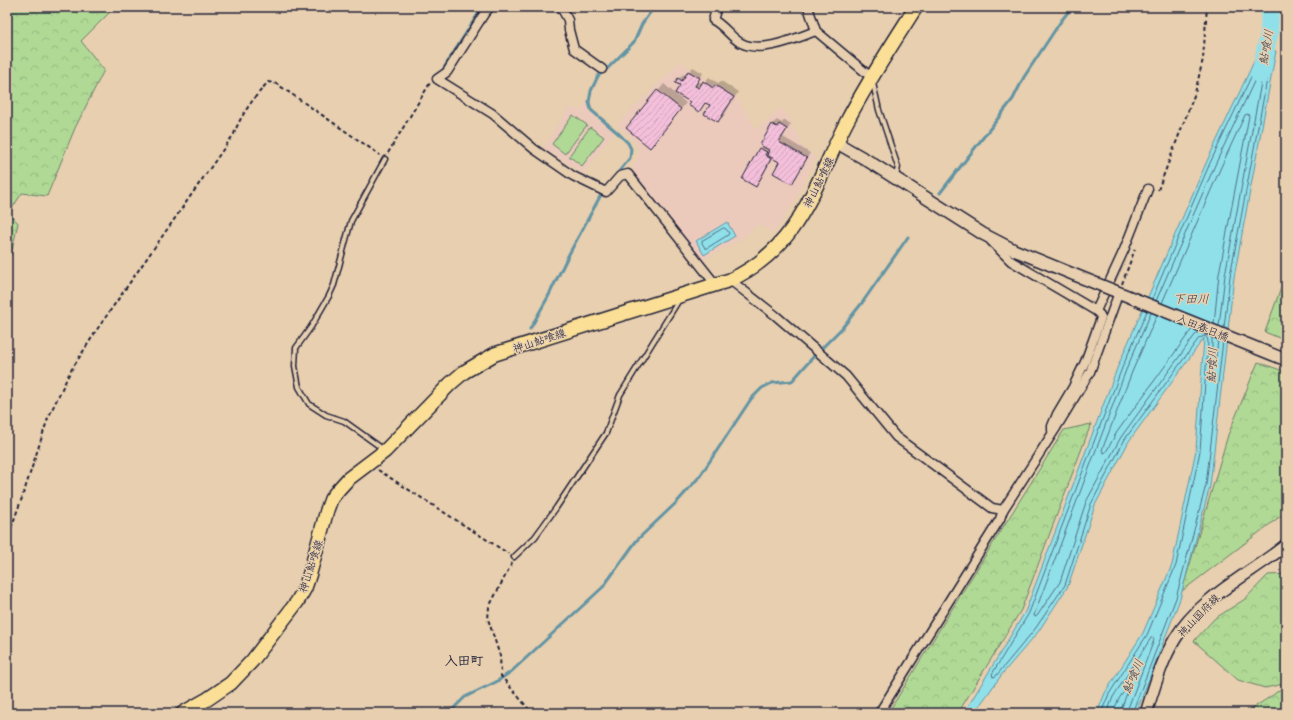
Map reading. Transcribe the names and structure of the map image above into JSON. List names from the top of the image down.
{
  "streets": {
    "main road": ["神山鮎喰線"],
    "street": ["入田春日橋", "神山国府線"]
  },
  "crossings": [
    ["神山鮎喰線", "入田春日橋"]
  ],
  "districts": ["入田町"],
  "water": ["鮎喰川", "下田川"]
}
